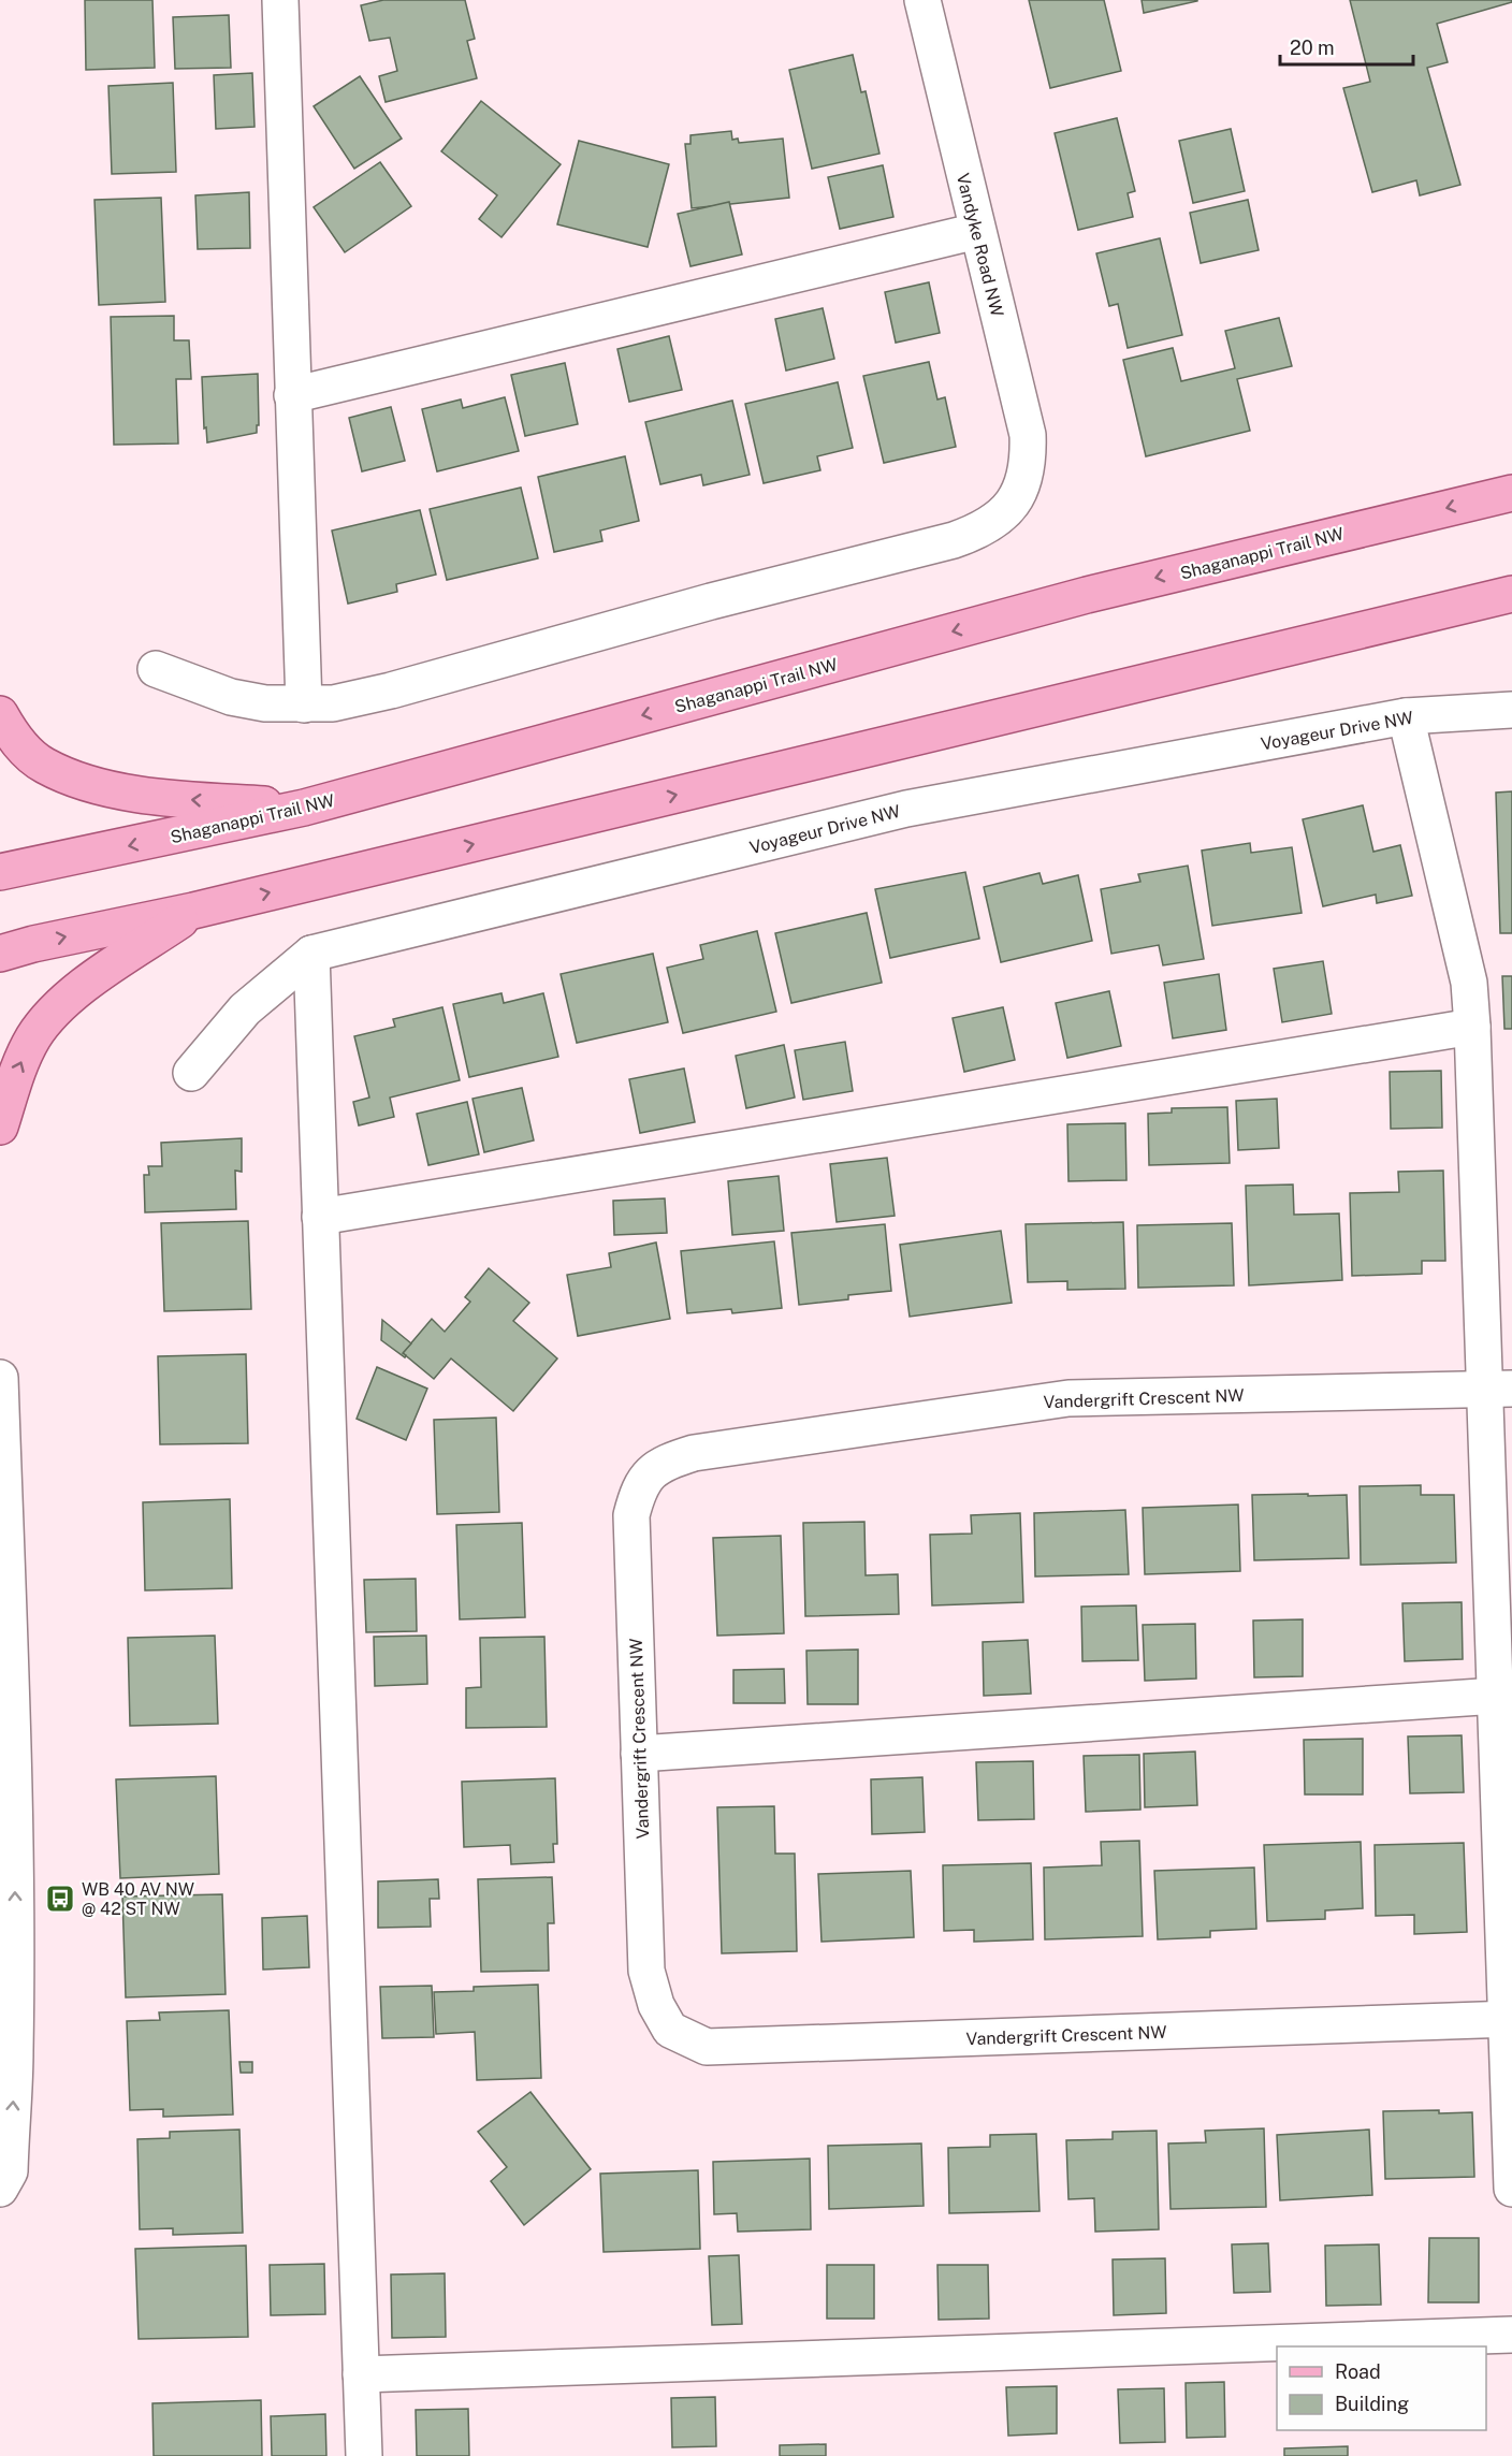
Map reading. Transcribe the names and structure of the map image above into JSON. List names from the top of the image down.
{
  "streets": {
    "main road": ["Shaganappi Trail NW"],
    "street": ["Vandyke Road NW", "Voyageur Drive NW", "Vandergrift Crescent NW"]
  },
  "places": {
    "bus stop": ["WB 40 AV NW @ 42 ST NW"]
  },
  "legend": ["Road", "Building"],
  "scale_bar": "20 m"
}
